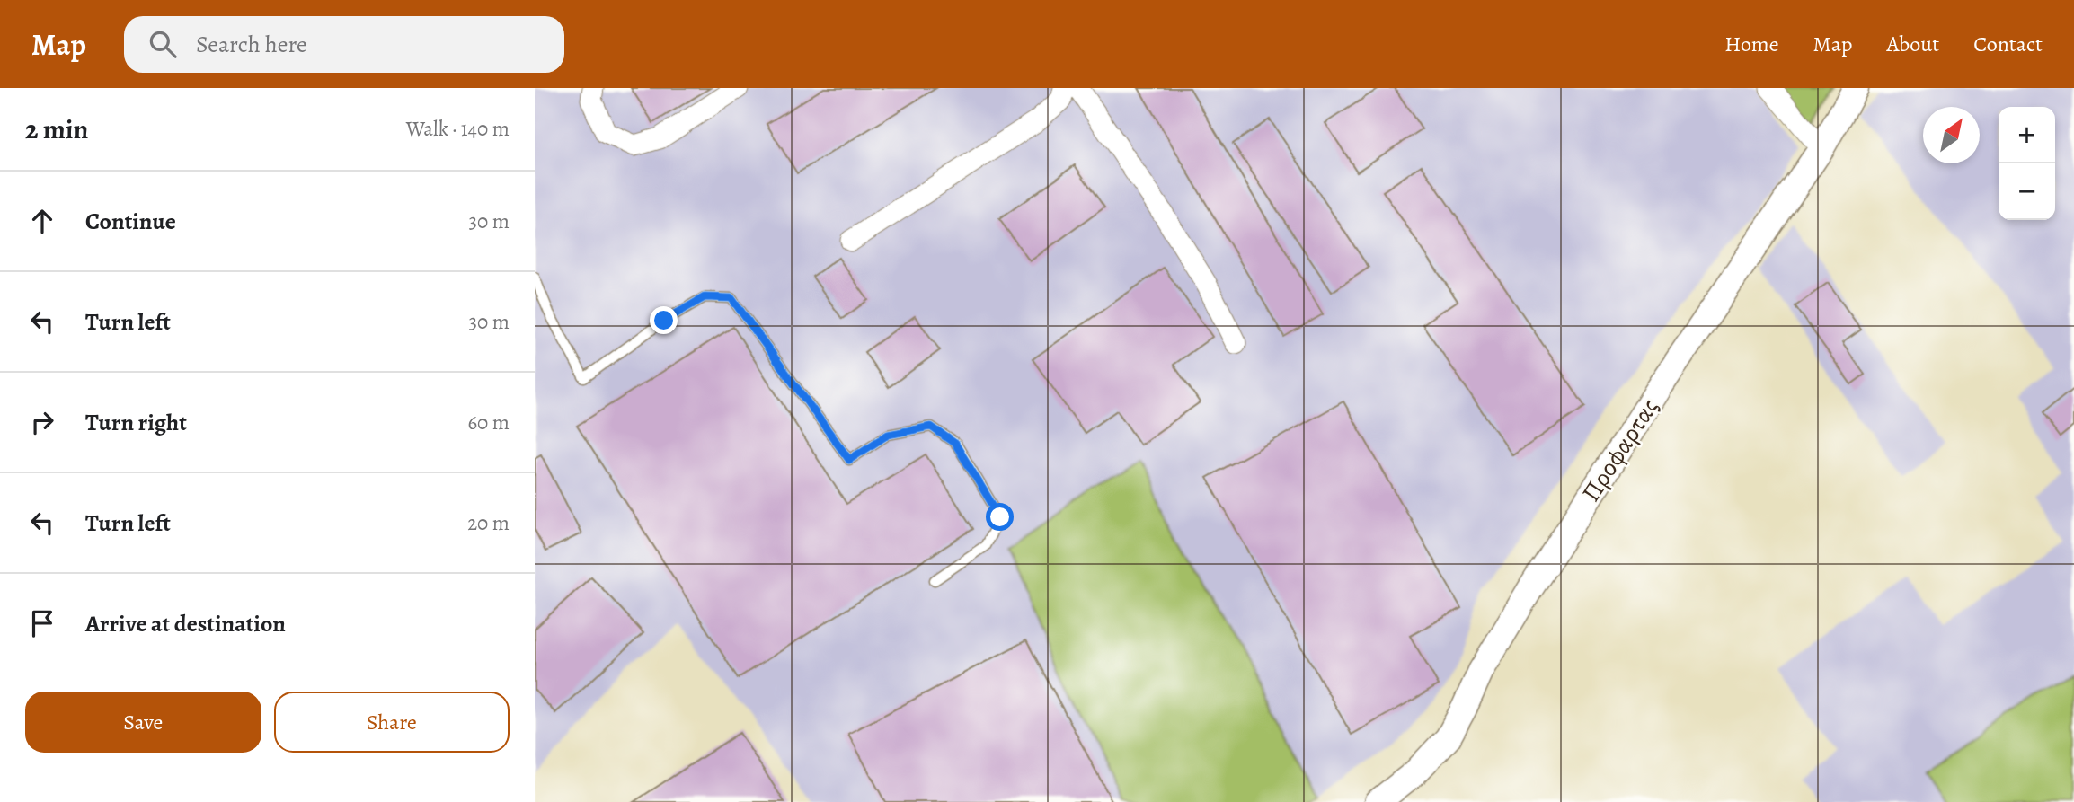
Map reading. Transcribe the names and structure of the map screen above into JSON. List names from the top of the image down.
{
  "streets": {
    "street": ["Προφαρτας"]
  },
  "north": "top right",
  "page": {
    "header": "Map",
    "search": "Search here",
    "nav": [
      "Home",
      "Map",
      "About",
      "Contact"
    ],
    "heading": ["2 min", "Walk · 140 m"],
    "map_buttons": ["+", "−"],
    "list": [
      ["Continue", "30 m"],
      ["Turn left", "30 m"],
      ["Turn right", "60 m"],
      ["Turn left", "20 m"],
      "Arrive at destination"
    ],
    "buttons": ["Save", "Share"]
  }
}
